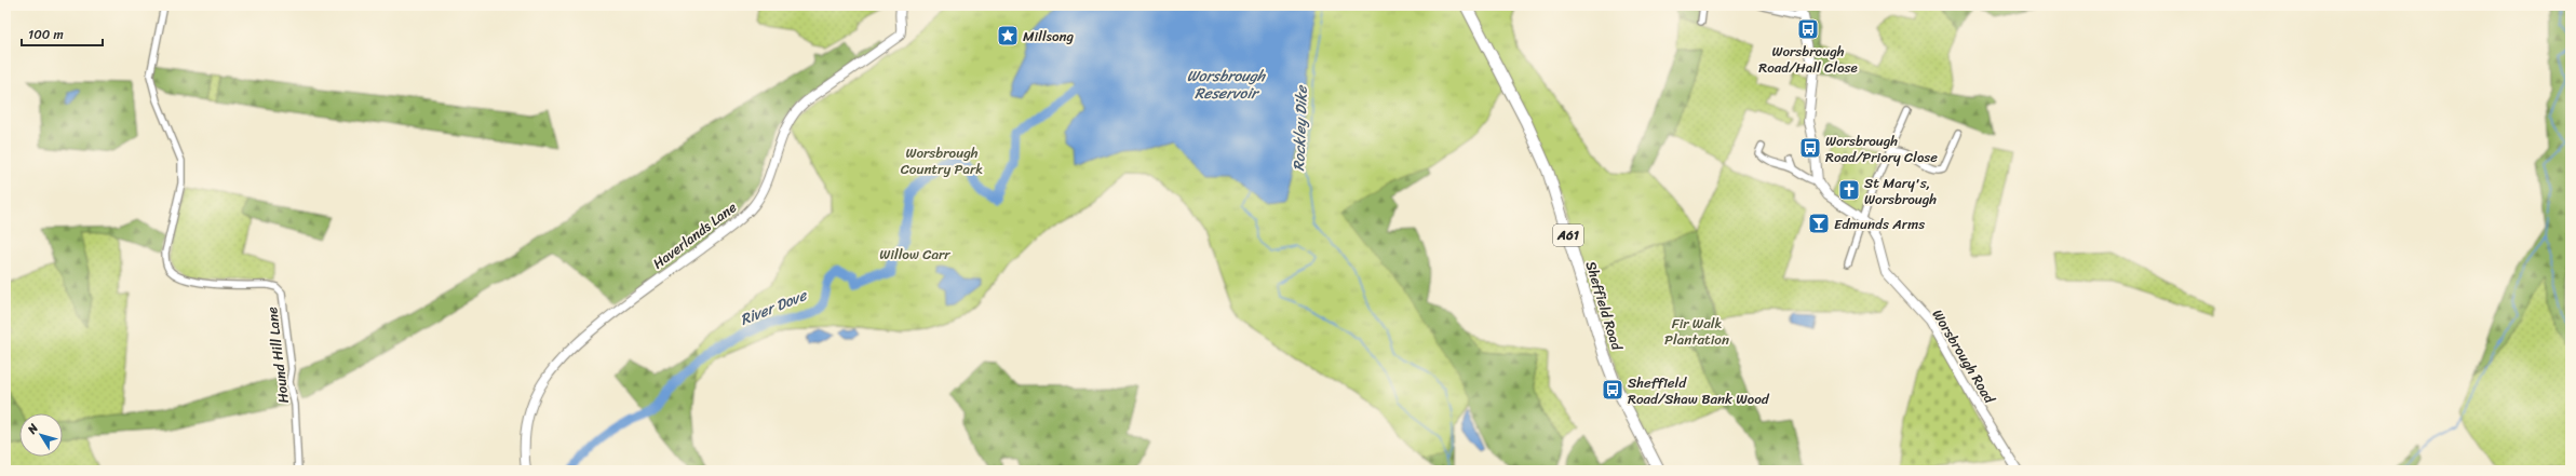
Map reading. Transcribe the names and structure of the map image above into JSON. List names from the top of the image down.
{
  "streets": {
    "highway": ["A61", "Sheffield Road"],
    "street": ["Haverlands Lane", "Hound Hill Lane", "Worsbrough Road"]
  },
  "water": ["Worsbrough Reservoir", "Rockley Dike", "River Dove"],
  "parks": ["Worsbrough Country Park", "Willow Carr", "Fir Walk Plantation"],
  "places": {
    "bus stop": ["Worsbrough Road/Hall Close", "Worsbrough Road/Priory Close", "Sheffield Road/Shaw Bank Wood"],
    "place": ["Millsong"],
    "church": ["St Mary's, Worsbrough"],
    "bar": ["Edmunds Arms"]
  },
  "scale_bar": "100 m",
  "north": "top left"
}
